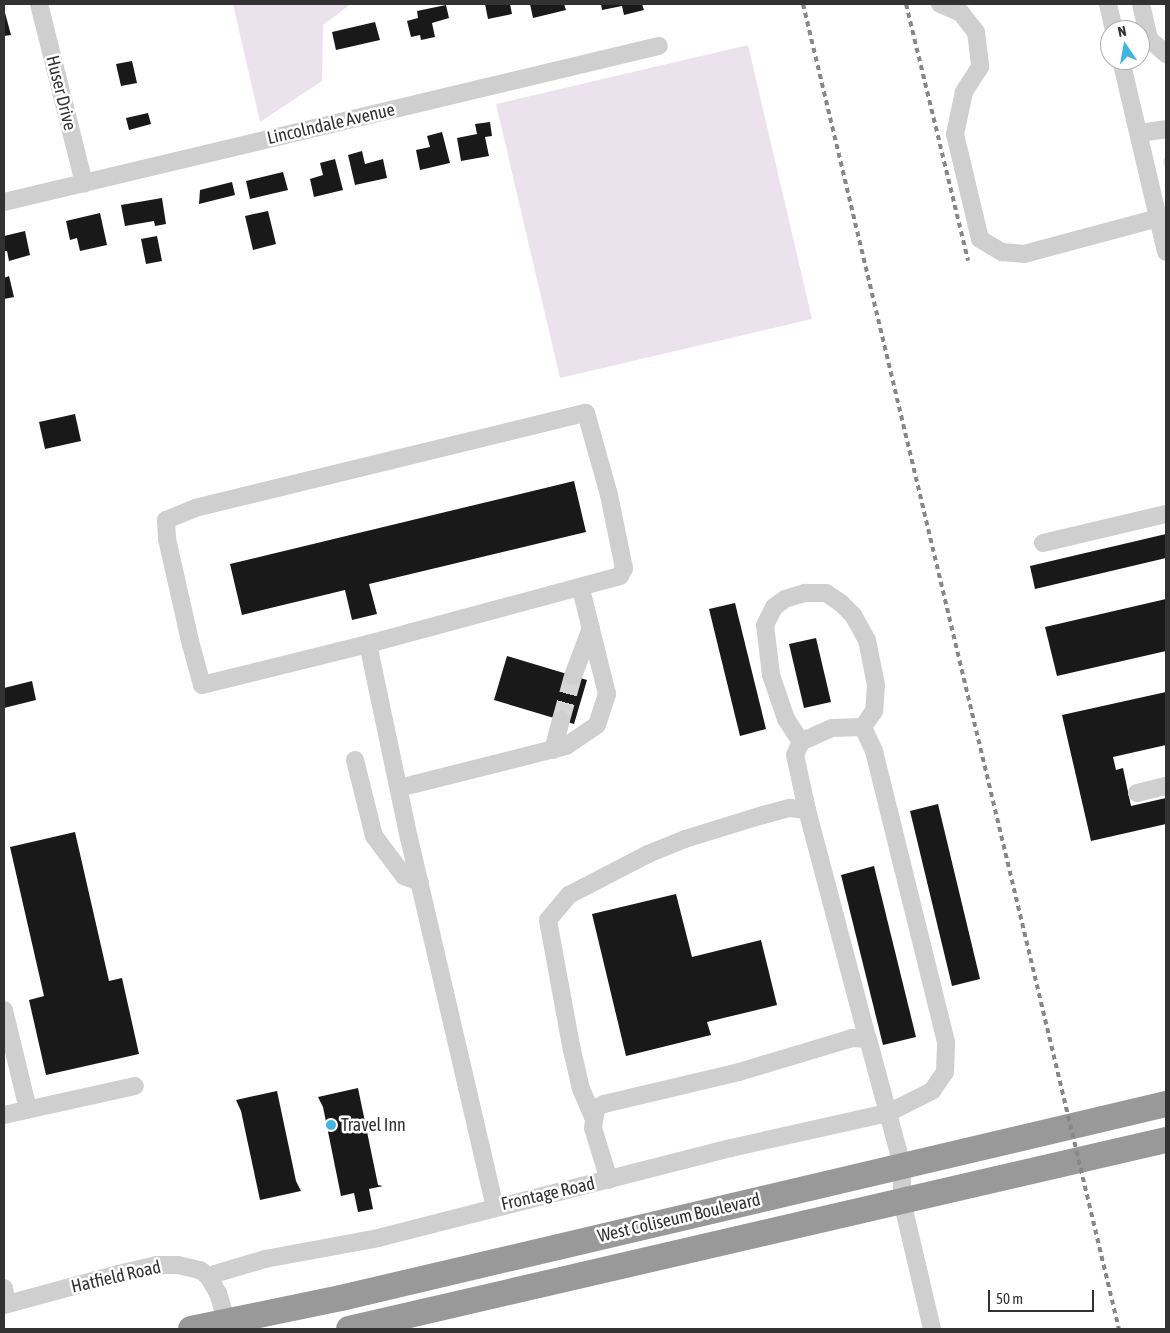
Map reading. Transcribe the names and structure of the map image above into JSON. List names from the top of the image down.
{
  "streets": {
    "highway": ["West Coliseum Boulevard"],
    "street": [
      "Huser Drive",
      "Lincolndale Avenue",
      "Frontage Road",
      "Hatfield Road"
    ]
  },
  "crossings": [
    ["Huser Drive", "Lincolndale Avenue"],
    ["Frontage Road", "Hatfield Road"]
  ],
  "places": ["Travel Inn"],
  "scale_bar": "50 m",
  "north": "top"
}
